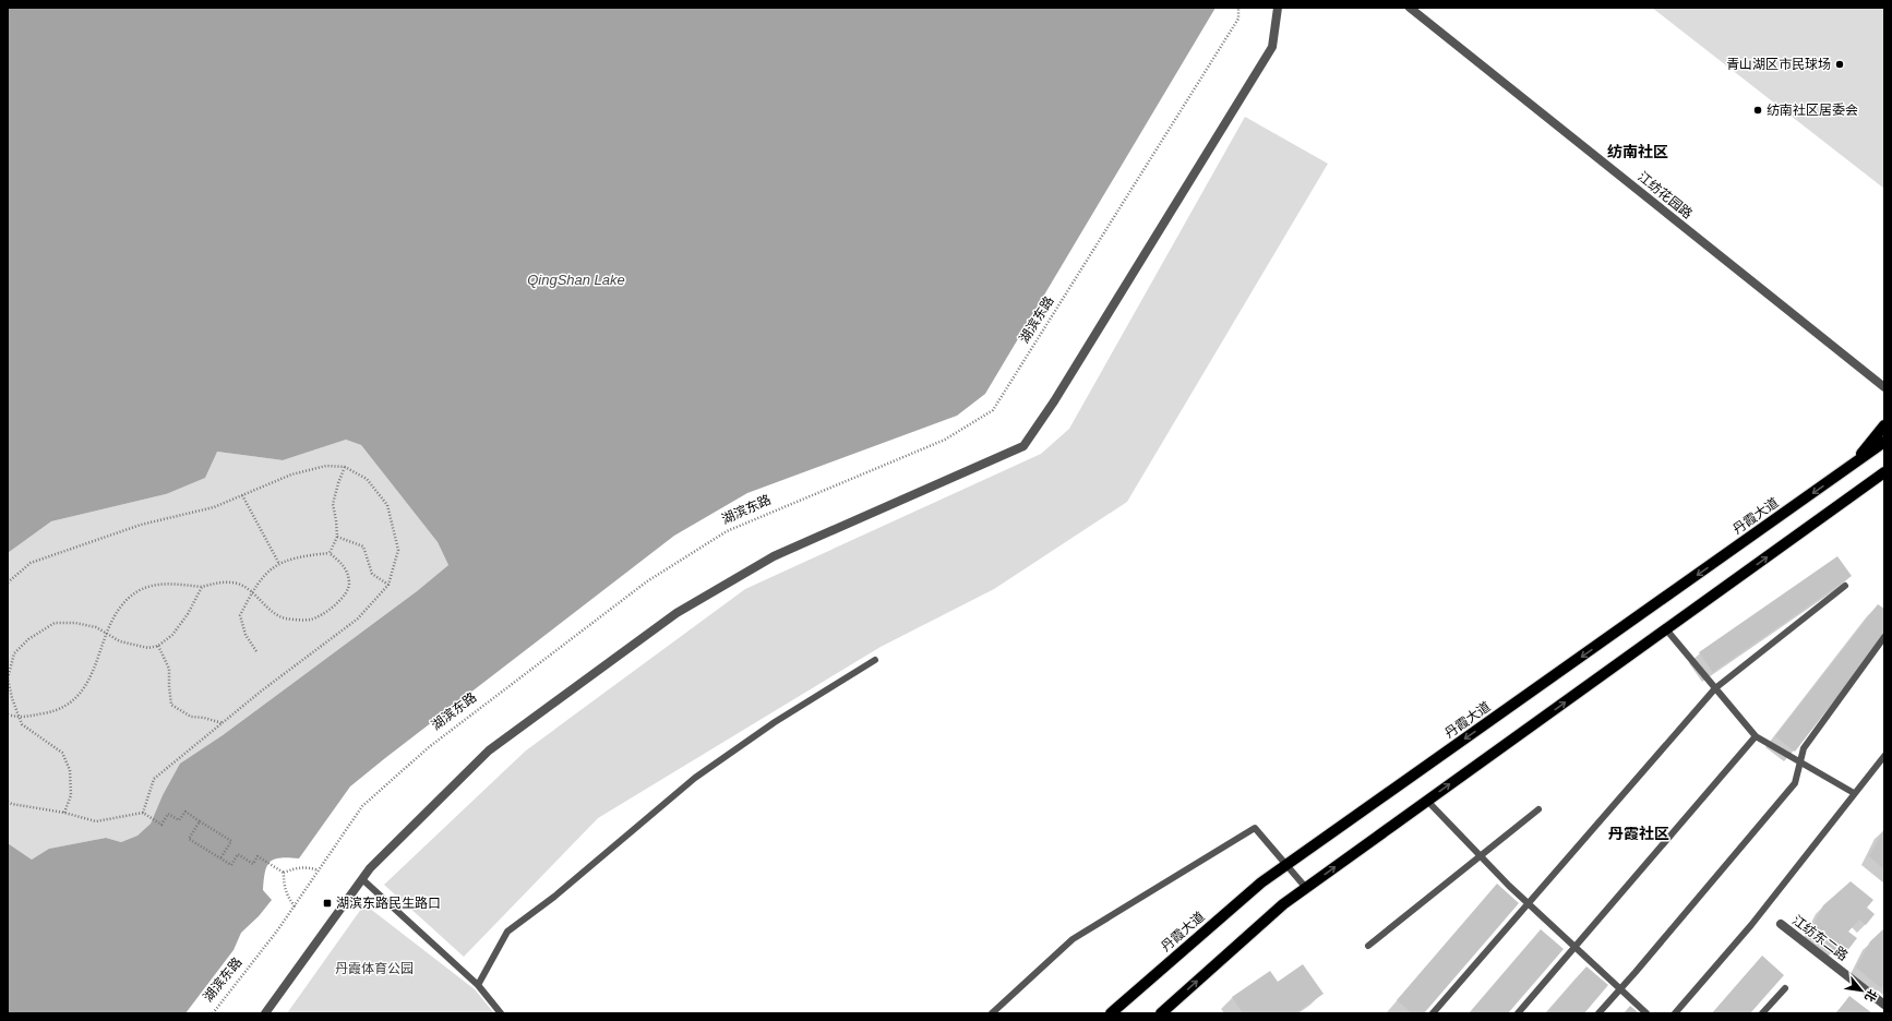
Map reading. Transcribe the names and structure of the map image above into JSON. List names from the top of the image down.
{
  "streets": {
    "main road": ["丹霞大道"],
    "street": ["江纺花园路", "江纺东二路"],
    "path": ["湖滨东路"]
  },
  "districts": ["纺南社区", "丹霞社区"],
  "water": ["QingShan Lake"],
  "parks": ["丹霞体育公园"],
  "places": {
    "other": ["青山湖区市民球场", "纺南社区居委会"],
    "transit": ["湖滨东路民生路口"]
  },
  "north": "bottom right"
}
